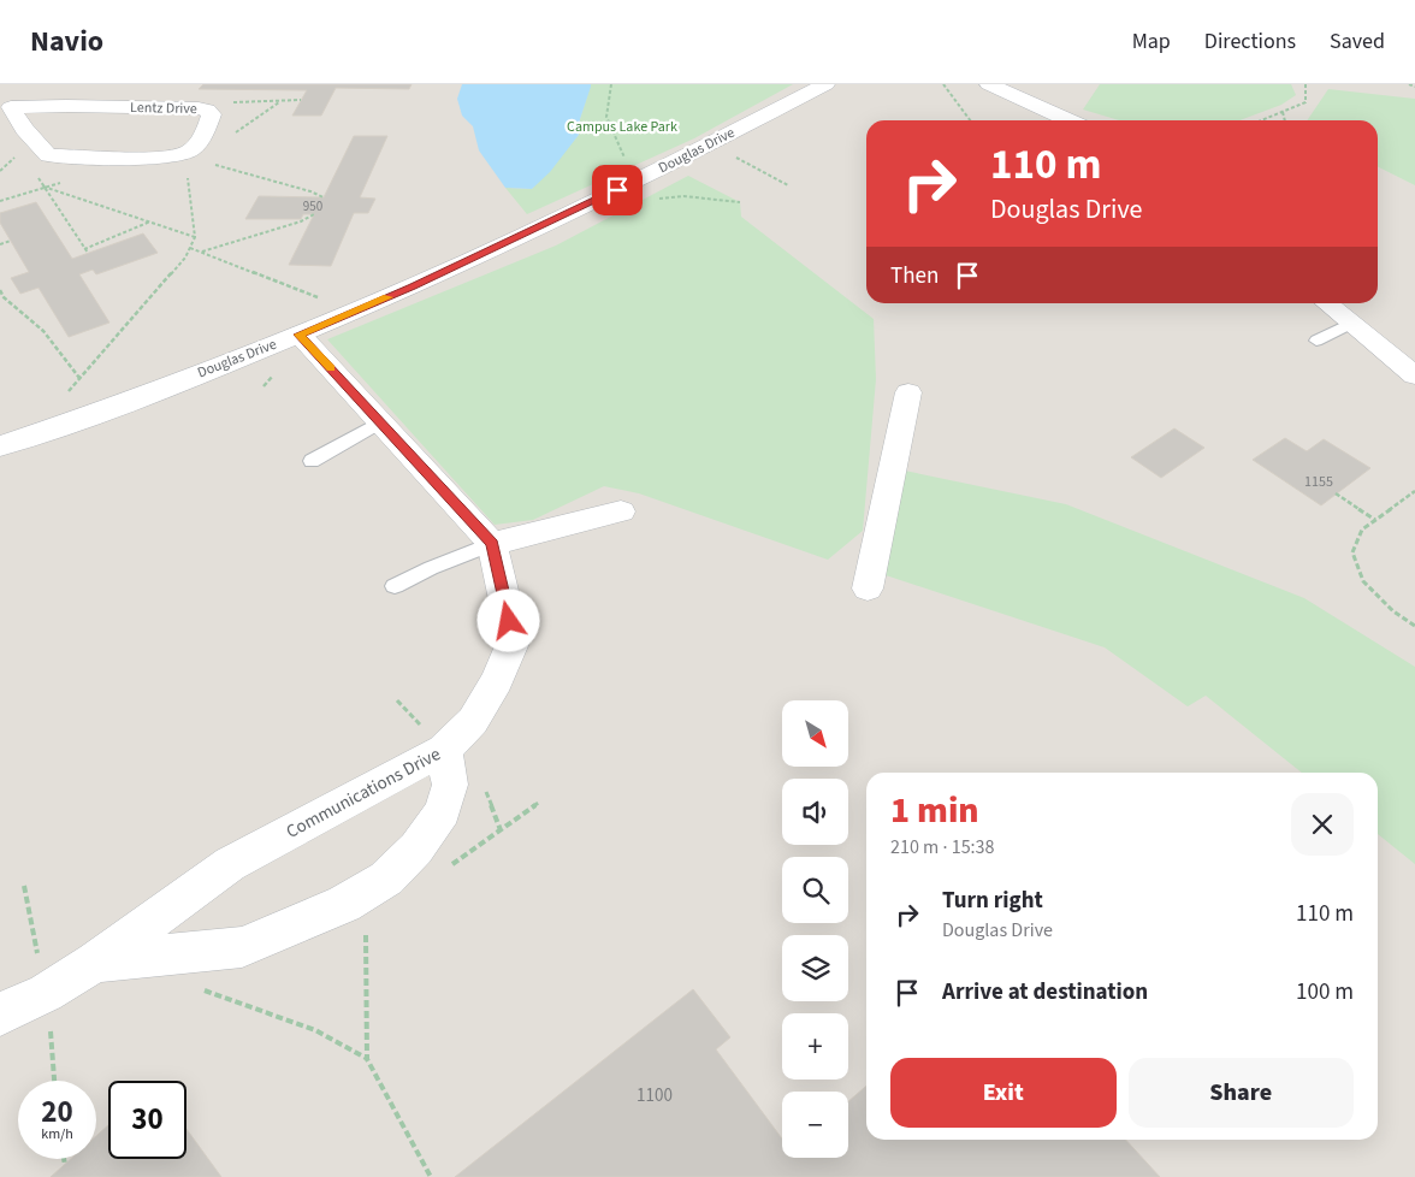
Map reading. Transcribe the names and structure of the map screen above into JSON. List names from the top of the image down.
{
  "streets": {
    "street": ["Lentz Drive", "Douglas Drive", "Communications Drive"]
  },
  "crossings": [
    ["Douglas Drive", "Communications Drive"]
  ],
  "parks": ["Campus Lake Park"],
  "house_numbers": ["950", "1155", "1100"],
  "north": "bottom right",
  "page": {
    "header": "Navio",
    "nav": ["Map", "Directions", "Saved"],
    "turn": ["110 m", "Douglas Drive"],
    "then": "Then",
    "map_buttons": ["+", "−"],
    "heading": ["1 min", "210 m · 15:38"],
    "list": [
      {
        "name": "Turn right",
        "note": "Douglas Drive",
        "value": "110 m"
      },
      {
        "name": "Arrive at destination",
        "value": "100 m"
      }
    ],
    "buttons": ["Exit", "Share"],
    "speed": "20 km/h",
    "limit": "30"
  }
}
